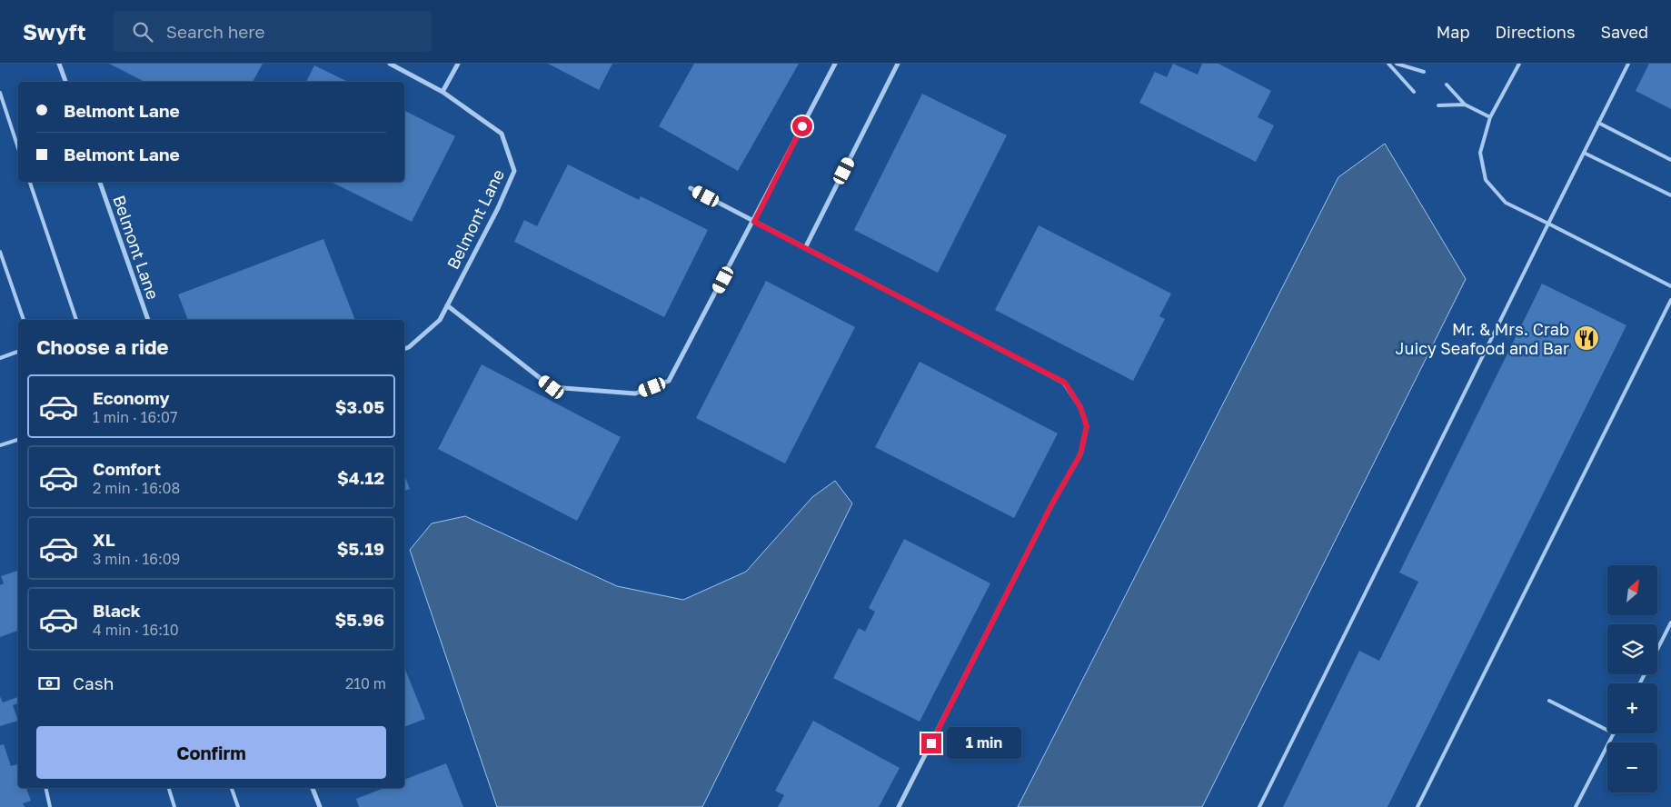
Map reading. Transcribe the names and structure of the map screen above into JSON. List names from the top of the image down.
{
  "streets": {
    "street": ["Belmont Lane"]
  },
  "places": {
    "restaurant": ["Mr. & Mrs. Crab Juicy Seafood and Bar"]
  },
  "north": "top right",
  "page": {
    "header": "Swyft",
    "search": "Search here",
    "nav": ["Map", "Directions", "Saved"],
    "banner": ["Belmont Lane", "Belmont Lane"],
    "heading": "Choose a ride",
    "list": [
      {
        "name": "Economy",
        "note": "1 min · 16:07",
        "value": "$3.05"
      },
      {
        "name": "Comfort",
        "note": "2 min · 16:08",
        "value": "$4.12"
      },
      {
        "name": "XL",
        "note": "3 min · 16:09",
        "value": "$5.19"
      },
      {
        "name": "Black",
        "note": "4 min · 16:10",
        "value": "$5.96"
      }
    ],
    "map_buttons": ["+", "−"],
    "pay": ["Cash", "210 m"],
    "buttons": "Confirm",
    "bubble": "1 min"
  }
}
